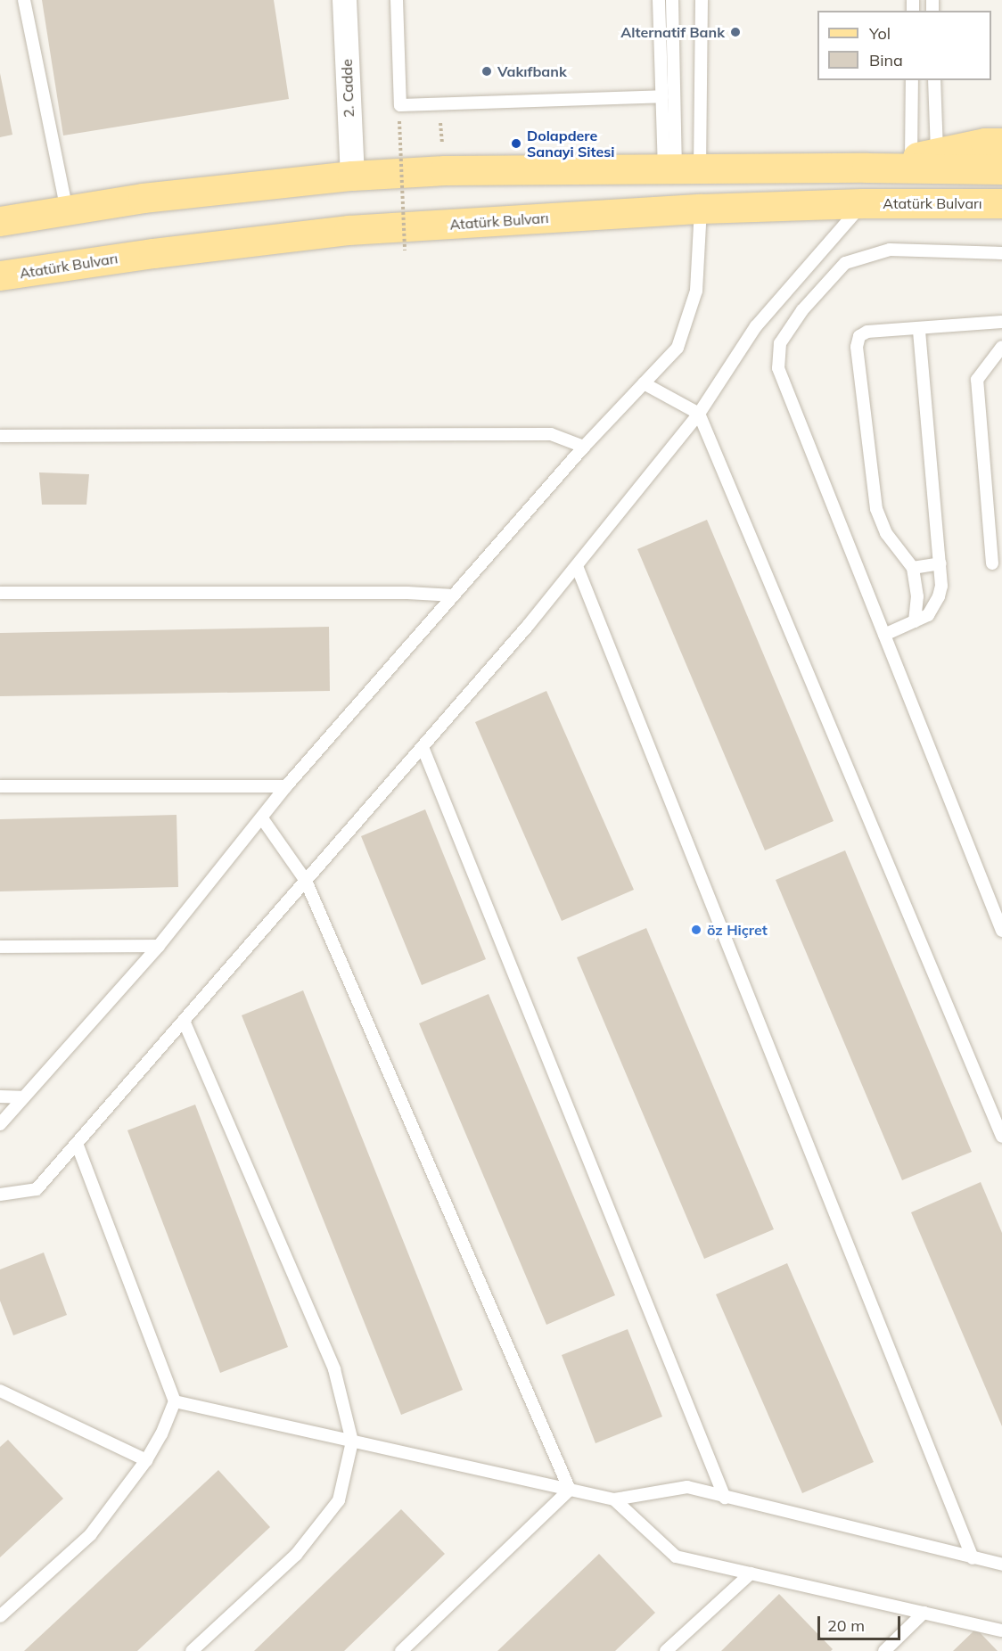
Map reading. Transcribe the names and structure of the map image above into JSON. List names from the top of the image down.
{
  "streets": {
    "main road": ["Atatürk Bulvarı"],
    "street": ["2. Cadde"]
  },
  "places": [
    "Alternatif Bank",
    "Vakıfbank",
    "Dolapdere Sanayi Sitesi",
    "öz Hiçret"
  ],
  "legend": ["Yol", "Bina"],
  "scale_bar": "20 m"
}
